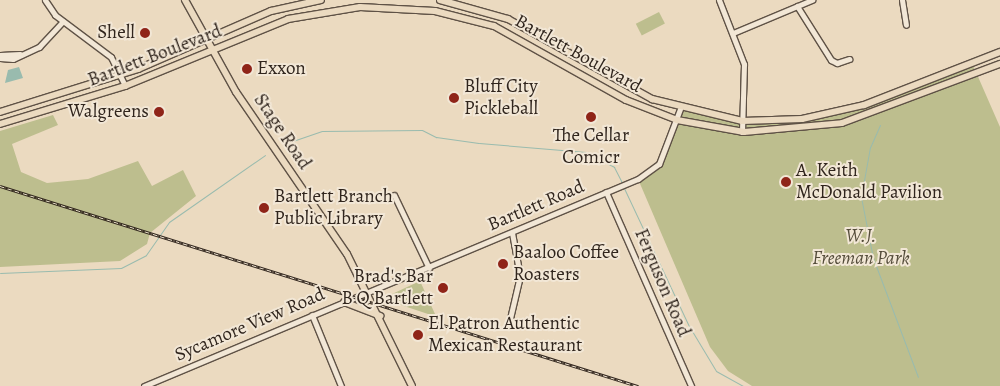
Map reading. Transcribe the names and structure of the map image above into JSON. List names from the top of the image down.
{
  "streets": {
    "main road": ["Bartlett Boulevard", "Stage Road"],
    "street": ["Bartlett Road", "Ferguson Road", "Sycamore View Road"]
  },
  "crossings": [
    ["Bartlett Boulevard", "Stage Road"],
    ["Bartlett Boulevard", "Bartlett Road"],
    ["Stage Road", "Bartlett Road"],
    ["Stage Road", "Sycamore View Road"],
    ["Bartlett Road", "Ferguson Road"],
    ["Bartlett Road", "Sycamore View Road"]
  ],
  "parks": ["W.J. Freeman Park"],
  "places": [
    "Shell",
    "Exxon",
    "Bluff City Pickleball",
    "Walgreens",
    "The Cellar Comicr",
    "A. Keith McDonald Pavilion",
    "Bartlett Branch Public Library",
    "Baaloo Coffee Roasters",
    "Brad's Bar B Q Bartlett",
    "El Patron Authentic Mexican Restaurant"
  ]
}
